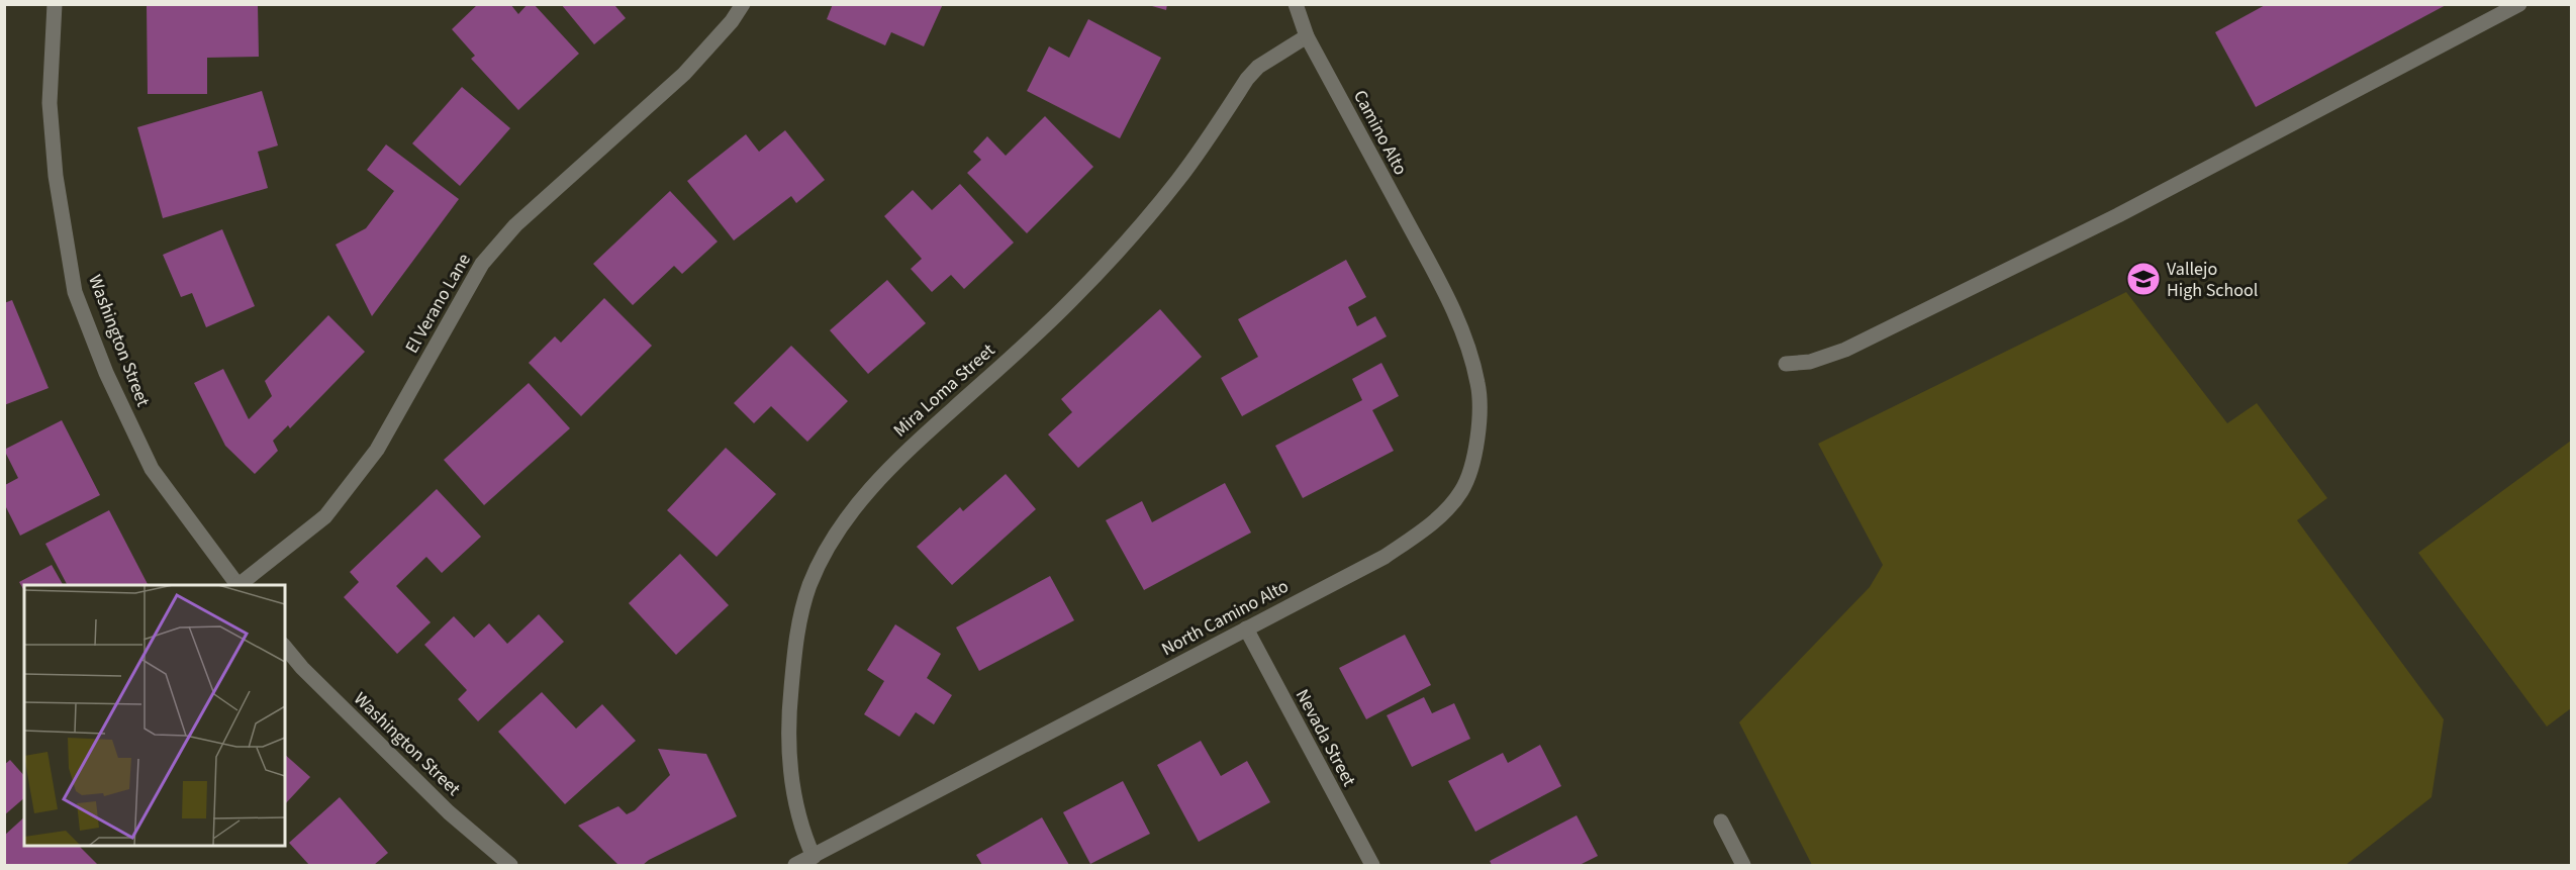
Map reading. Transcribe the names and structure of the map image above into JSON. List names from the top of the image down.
{
  "streets": {
    "street": [
      "Camino Alto",
      "El Verano Lane",
      "Washington Street",
      "Mira Loma Street",
      "North Camino Alto",
      "Nevada Street"
    ]
  },
  "crossings": [
    ["Camino Alto", "Mira Loma Street"],
    ["Camino Alto", "North Camino Alto"],
    ["Mira Loma Street", "North Camino Alto"],
    ["North Camino Alto", "Nevada Street"]
  ],
  "places": {
    "school or university": ["Vallejo High School"]
  }
}
